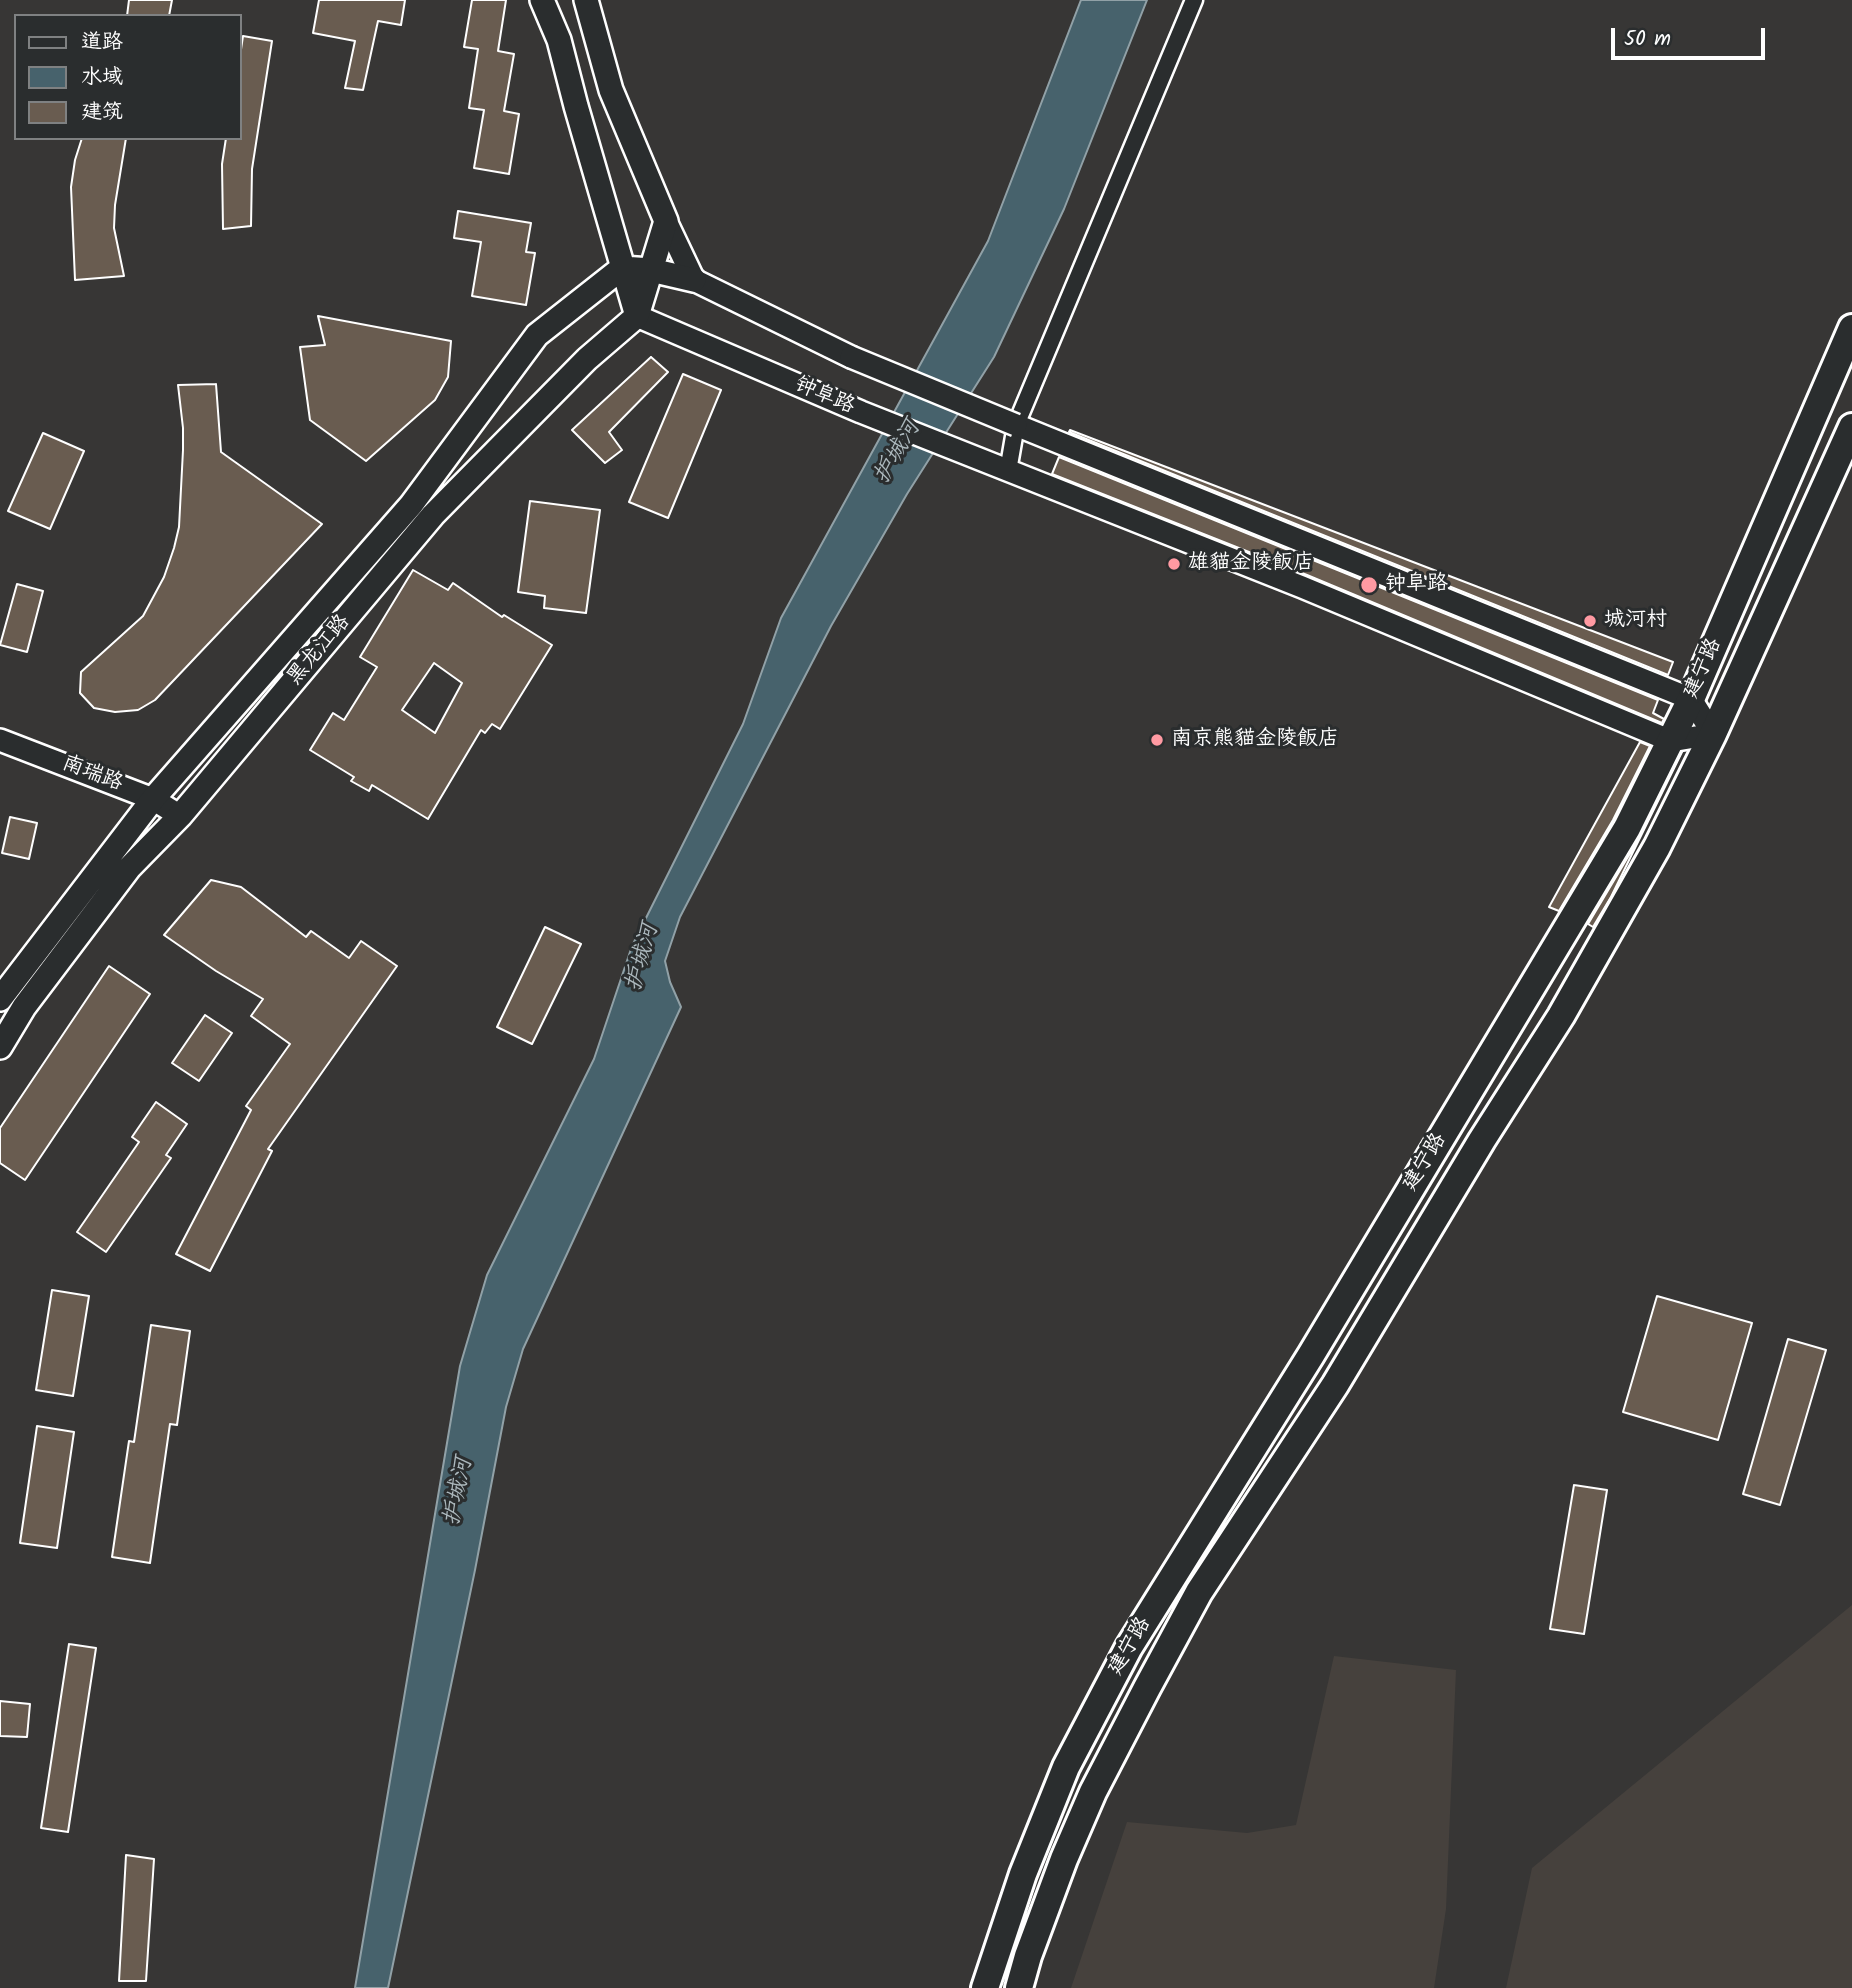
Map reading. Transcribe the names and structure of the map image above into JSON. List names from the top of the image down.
{
  "streets": {
    "main road": ["黑龙江路", "建宁路"],
    "street": ["钟阜路", "南瑞路"]
  },
  "crossings": [
    ["钟阜路", "黑龙江路"],
    ["钟阜路", "建宁路"],
    ["黑龙江路", "南瑞路"]
  ],
  "water": ["护城河"],
  "places": [
    "雄貓金陵飯店",
    "钟阜路",
    "城河村",
    "南京熊貓金陵飯店"
  ],
  "legend": ["道路", "水域", "建筑"],
  "scale_bar": "50 m"
}
